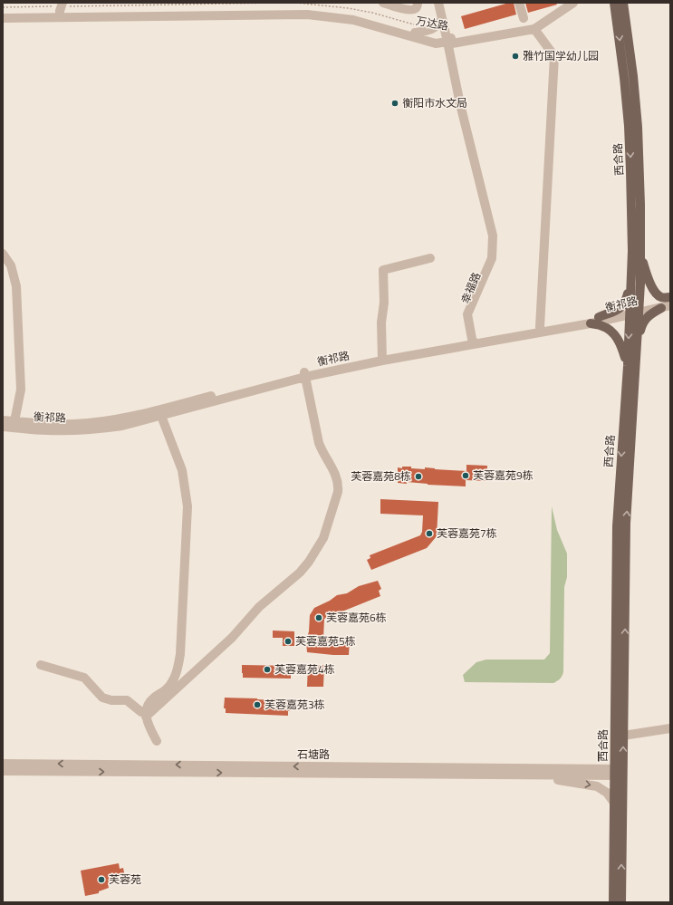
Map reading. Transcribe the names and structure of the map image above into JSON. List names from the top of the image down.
{
  "streets": {
    "main road": ["西合路"],
    "street": [
      "万达路",
      "幸福路",
      "衡祁路",
      "石塘路"
    ]
  },
  "crossings": [
    ["万达路", "幸福路"],
    ["西合路", "衡祁路"],
    ["西合路", "石塘路"],
    ["幸福路", "衡祁路"]
  ],
  "places": [
    "雅竹国学幼儿园",
    "衡阳市水文局",
    "芙蓉嘉苑9栋",
    "芙蓉嘉苑8栋",
    "芙蓉嘉苑7栋",
    "芙蓉嘉苑6栋",
    "芙蓉嘉苑5栋",
    "芙蓉嘉苑4栋",
    "芙蓉嘉苑3栋",
    "芙蓉苑"
  ]
}
